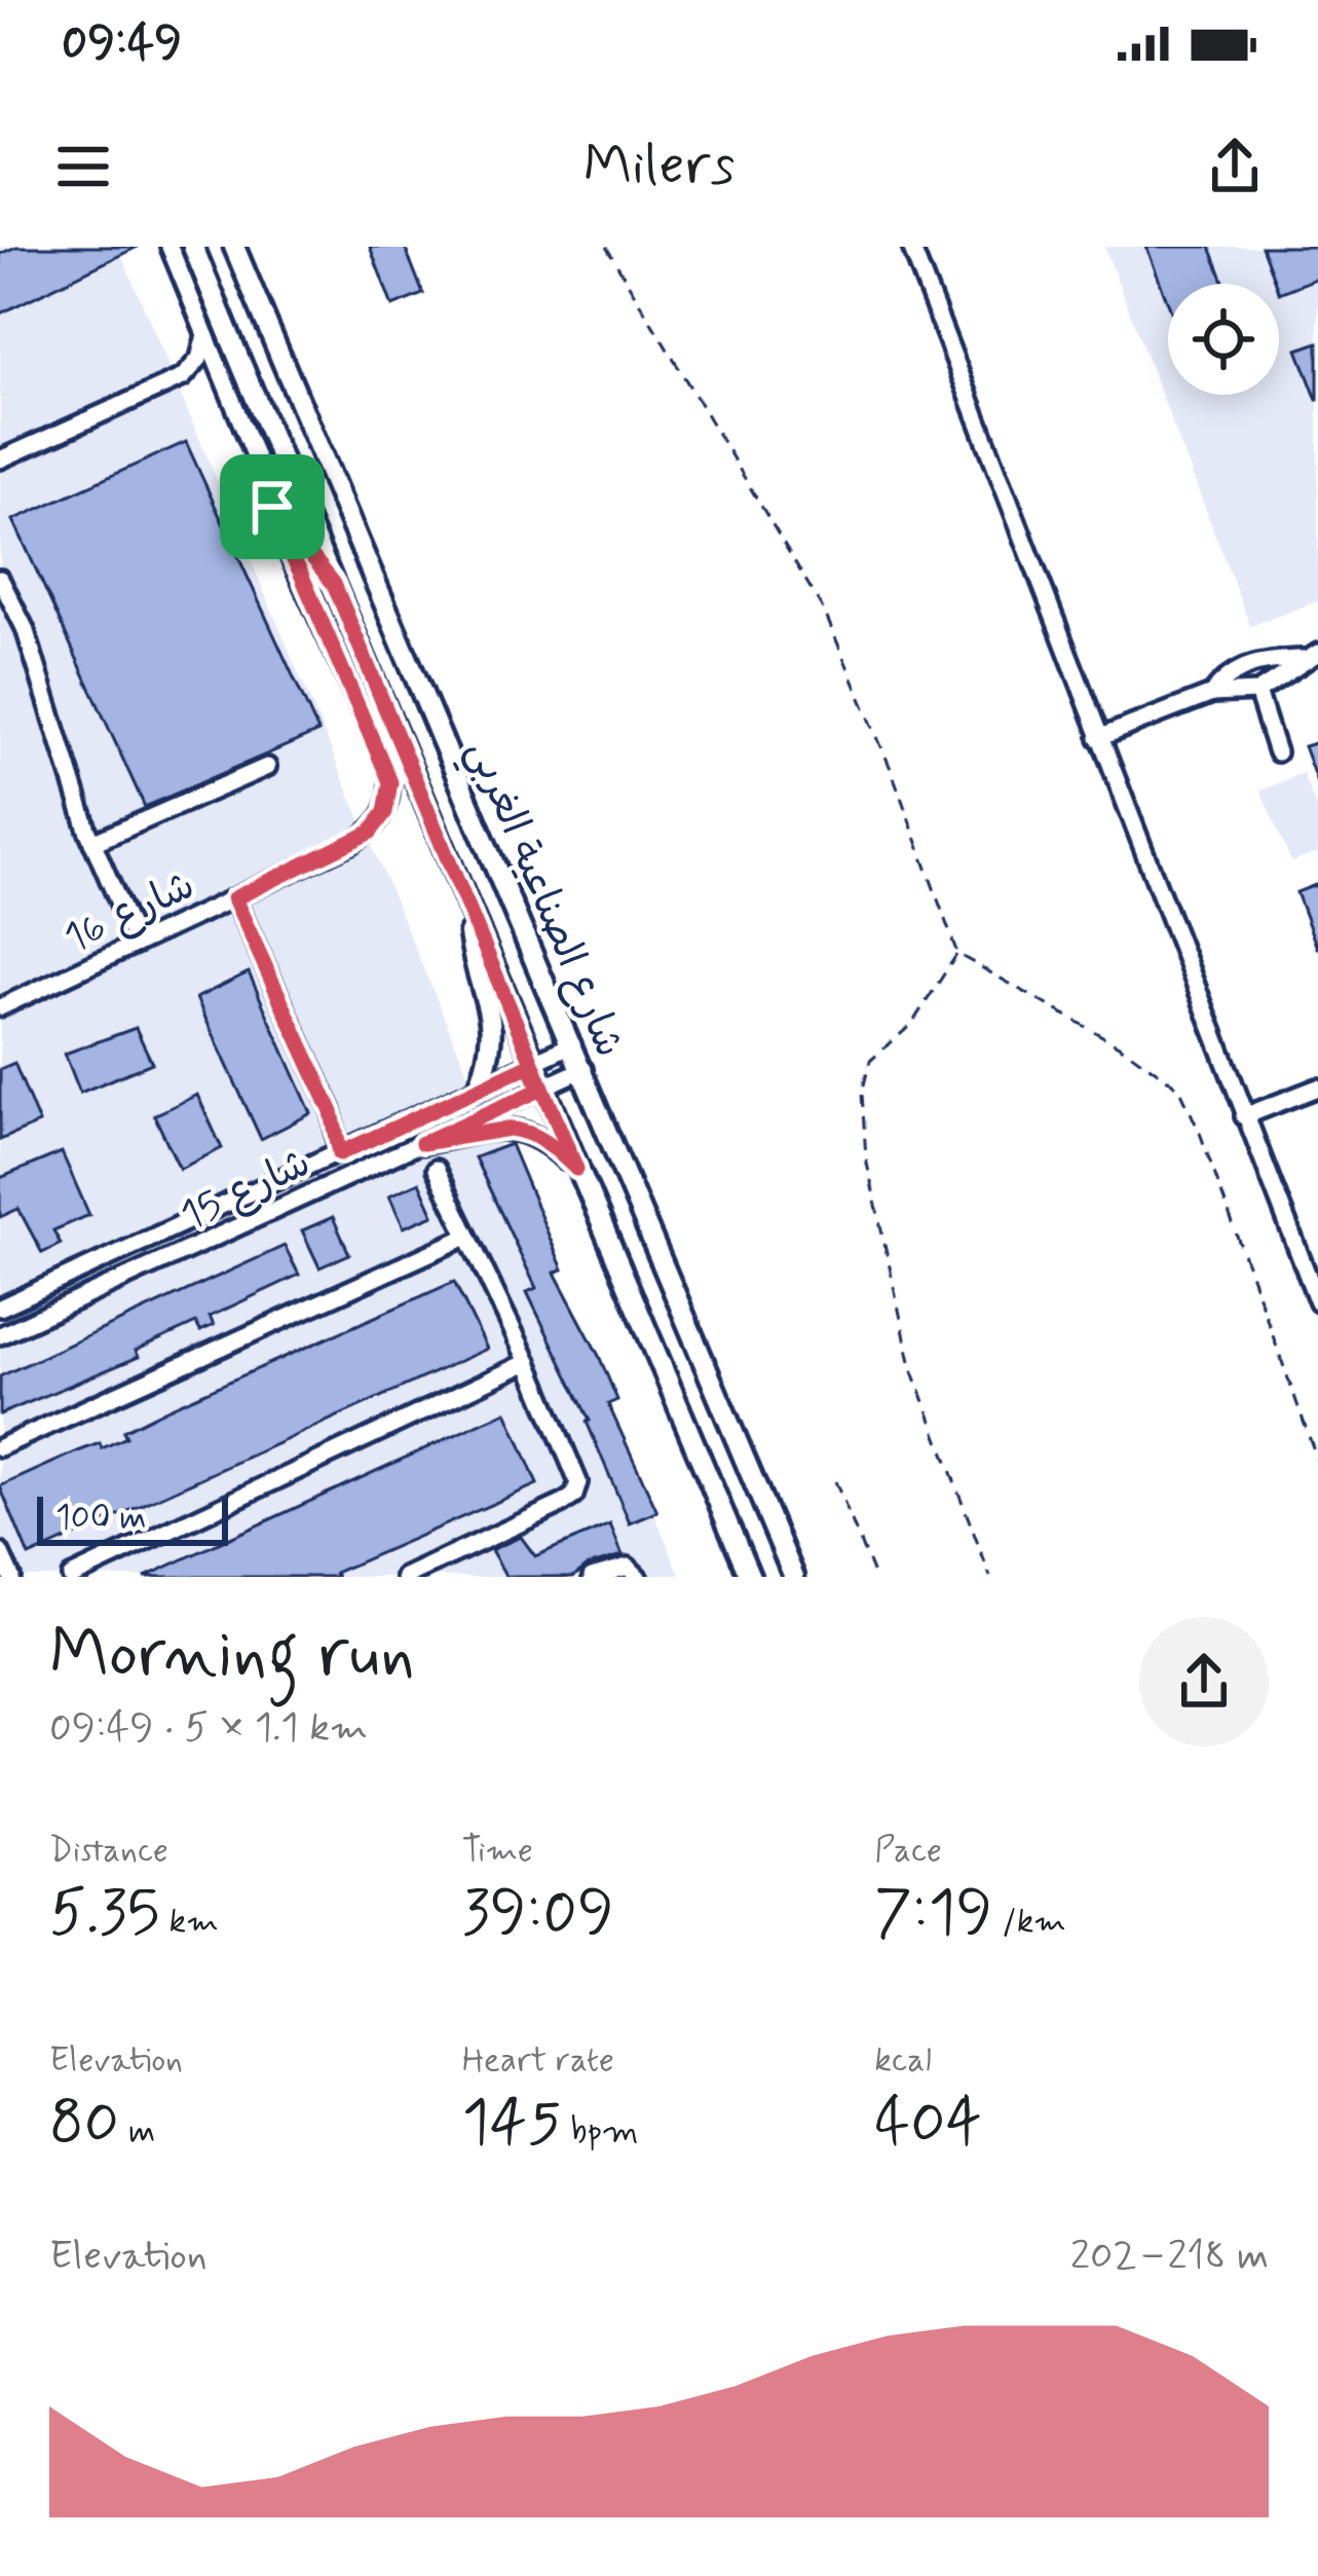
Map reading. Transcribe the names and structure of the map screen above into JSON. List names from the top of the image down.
{
  "streets": {
    "main road": ["شارع الصناعية الغربي"],
    "street": ["شارع 16", "شارع 15"]
  },
  "crossings": [
    ["شارع الصناعية الغربي", "شارع 15"]
  ],
  "scale_bar": "100 m",
  "page": {
    "status": "09:49",
    "header": "Milers",
    "scale": "100 m",
    "heading": ["Morning run", "09:49 · 5 × 1.1 km"],
    "stats": [
      ["Distance", "5.35 km"],
      ["Time", "39:09"],
      ["Pace", "7:19 /km"],
      ["Elevation", "80 m"],
      ["Heart rate", "145 bpm"],
      ["kcal", "404"]
    ],
    "chart": ["Elevation", "202–218 m"]
  }
}
